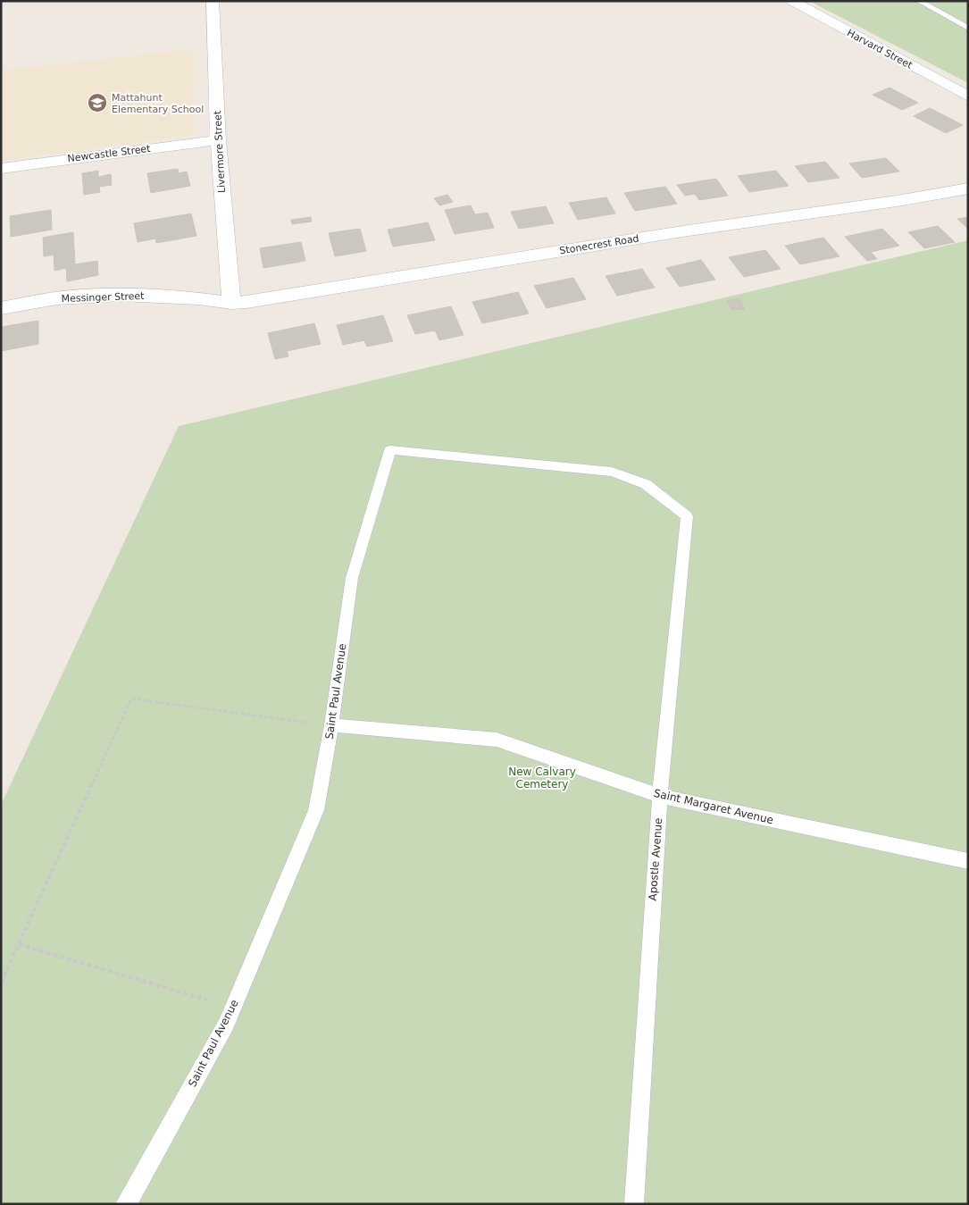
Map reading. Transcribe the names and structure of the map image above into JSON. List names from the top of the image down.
{
  "streets": {
    "street": [
      "Harvard Street",
      "Livermore Street",
      "Newcastle Street",
      "Stonecrest Road",
      "Messinger Street"
    ],
    "lane": ["Saint Paul Avenue", "Saint Margaret Avenue", "Apostle Avenue"]
  },
  "crossings": [
    ["Livermore Street", "Newcastle Street"],
    ["Livermore Street", "Stonecrest Road"],
    ["Livermore Street", "Messinger Street"],
    ["Stonecrest Road", "Messinger Street"],
    ["Saint Paul Avenue", "Saint Margaret Avenue"],
    ["Saint Paul Avenue", "Apostle Avenue"],
    ["Saint Margaret Avenue", "Apostle Avenue"]
  ],
  "parks": ["New Calvary Cemetery"],
  "places": {
    "school or university": ["Mattahunt Elementary School"]
  }
}
